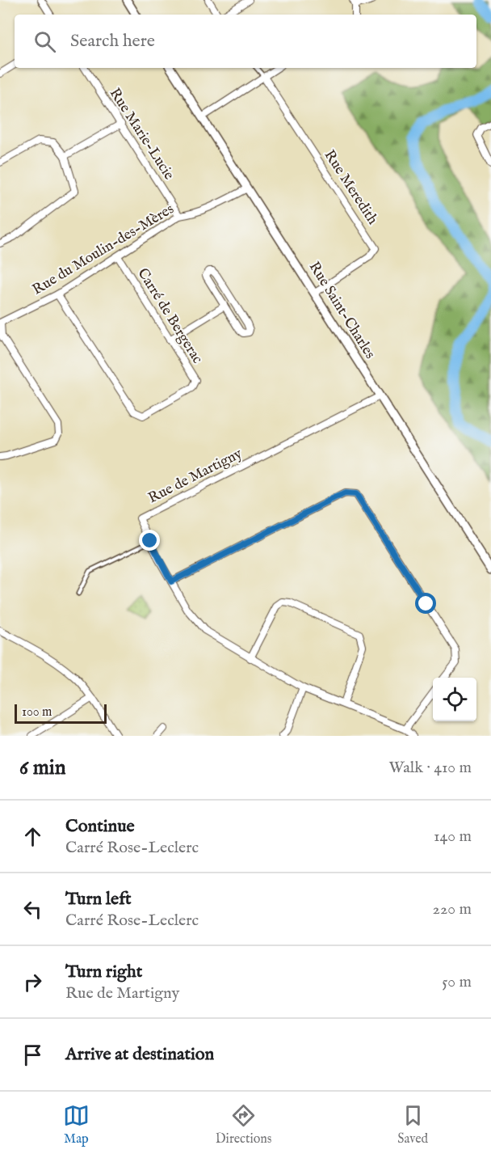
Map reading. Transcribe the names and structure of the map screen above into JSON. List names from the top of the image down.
{
  "streets": {
    "street": [
      "Rue Marie-Lucie",
      "Rue Meredith",
      "Rue du Moulin-des-Mères",
      "Rue Saint-Charles",
      "Carré de Bergerac",
      "Rue de Martigny"
    ]
  },
  "crossings": [
    ["Rue Marie-Lucie", "Rue du Moulin-des-Mères"],
    ["Rue Meredith", "Rue Saint-Charles"],
    ["Rue du Moulin-des-Mères", "Rue Saint-Charles"],
    ["Rue du Moulin-des-Mères", "Carré de Bergerac"],
    ["Rue Saint-Charles", "Rue de Martigny"]
  ],
  "scale_bar": "100 m",
  "page": {
    "search": "Search here",
    "scale": "100 m",
    "heading": ["6 min", "Walk · 410 m"],
    "list": [
      ["Continue", "Carré Rose-Leclerc", "140 m"],
      ["Turn left", "Carré Rose-Leclerc", "220 m"],
      ["Turn right", "Rue de Martigny", "50 m"],
      "Arrive at destination"
    ],
    "nav": ["Map", "Directions", "Saved"]
  }
}
